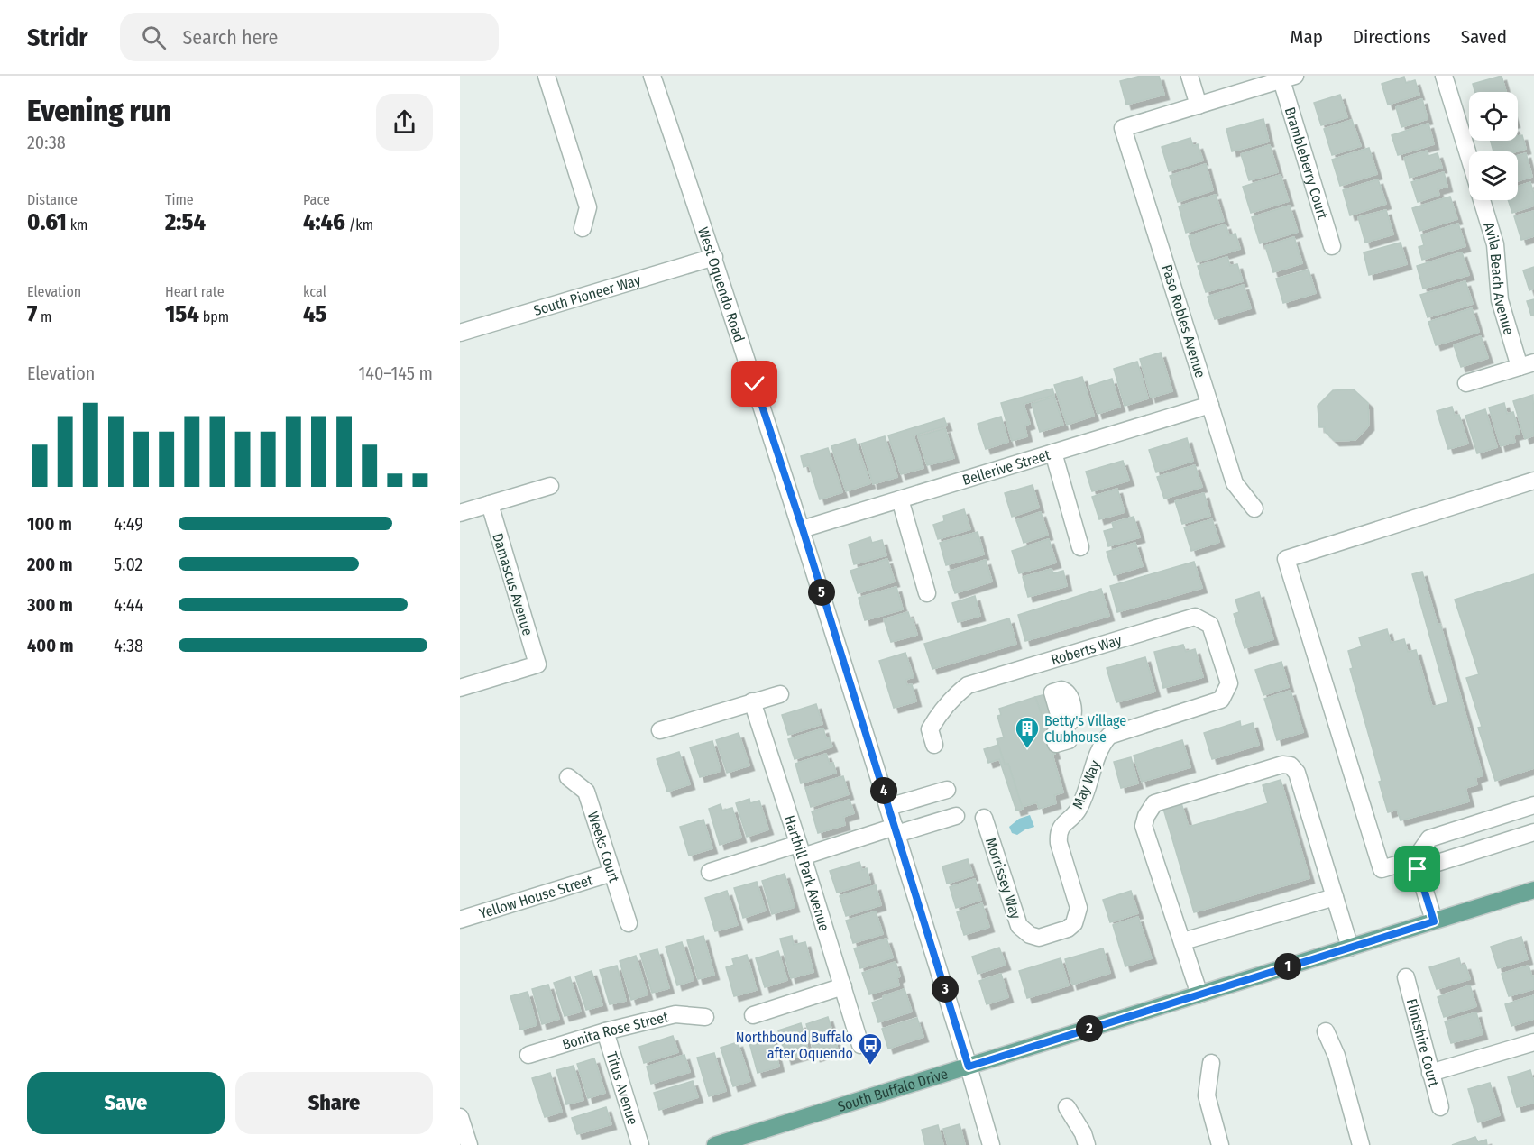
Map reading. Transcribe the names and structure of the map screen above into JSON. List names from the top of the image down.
{
  "streets": {
    "main road": ["South Buffalo Drive"],
    "street": [
      "Brambleberry Court",
      "Avila Beach Avenue",
      "West Oquendo Road",
      "South Pioneer Way",
      "Paso Robles Avenue",
      "Bellerive Street",
      "Damascus Avenue",
      "Roberts Way",
      "May Way",
      "Weeks Court",
      "Harthill Park Avenue",
      "Morrissey Way",
      "Yellow House Street",
      "Bonita Rose Street",
      "Flintshire Court",
      "Titus Avenue"
    ]
  },
  "crossings": [
    ["West Oquendo Road", "South Pioneer Way"],
    ["West Oquendo Road", "Bellerive Street"],
    ["West Oquendo Road", "South Buffalo Drive"],
    ["Paso Robles Avenue", "Bellerive Street"],
    ["Roberts Way", "May Way"],
    ["May Way", "Morrissey Way"],
    ["Weeks Court", "Yellow House Street"],
    ["Bonita Rose Street", "Titus Avenue"]
  ],
  "places": {
    "building": ["Betty's Village Clubhouse"],
    "bus stop": ["Northbound Buffalo after Oquendo"]
  },
  "page": {
    "header": "Stridr",
    "search": "Search here",
    "nav": ["Map", "Directions", "Saved"],
    "heading": ["Evening run", "20:38"],
    "stats": [
      ["Distance", "0.61 km"],
      ["Time", "2:54"],
      ["Pace", "4:46 /km"],
      ["Elevation", "7 m"],
      ["Heart rate", "154 bpm"],
      ["kcal", "45"]
    ],
    "chart": ["Elevation", "140–145 m"],
    "list": [
      {
        "name": "100 m",
        "note": "4:49"
      },
      {
        "name": "200 m",
        "note": "5:02"
      },
      {
        "name": "300 m",
        "note": "4:44"
      },
      {
        "name": "400 m",
        "note": "4:38"
      }
    ],
    "pins": [
      "5",
      "4",
      "1",
      "3",
      "2"
    ],
    "buttons": ["Save", "Share"]
  }
}
